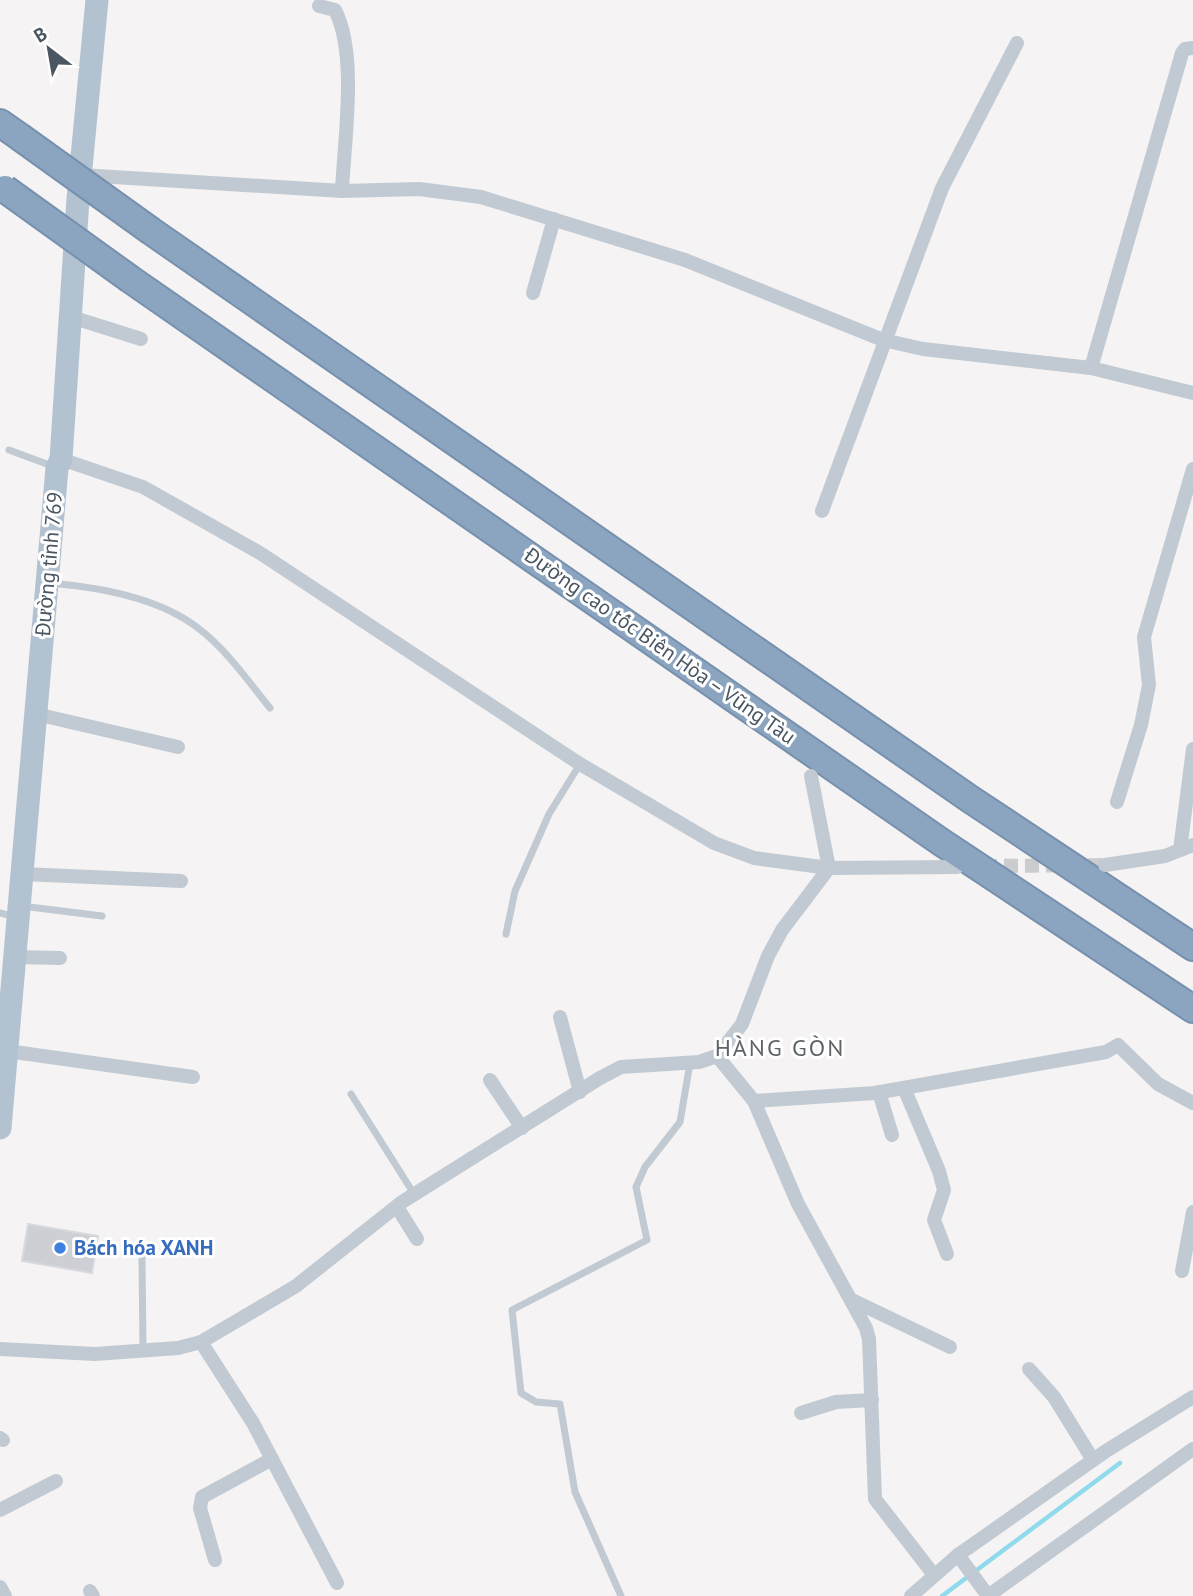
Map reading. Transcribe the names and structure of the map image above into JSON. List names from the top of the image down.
{
  "streets": {
    "highway": ["Đường cao tốc Biên Hòa – Vũng Tàu"],
    "main road": ["Đường tỉnh 769"]
  },
  "districts": ["HÀNG GÒN"],
  "places": ["Bách hóa XANH"],
  "north": "top left"
}
